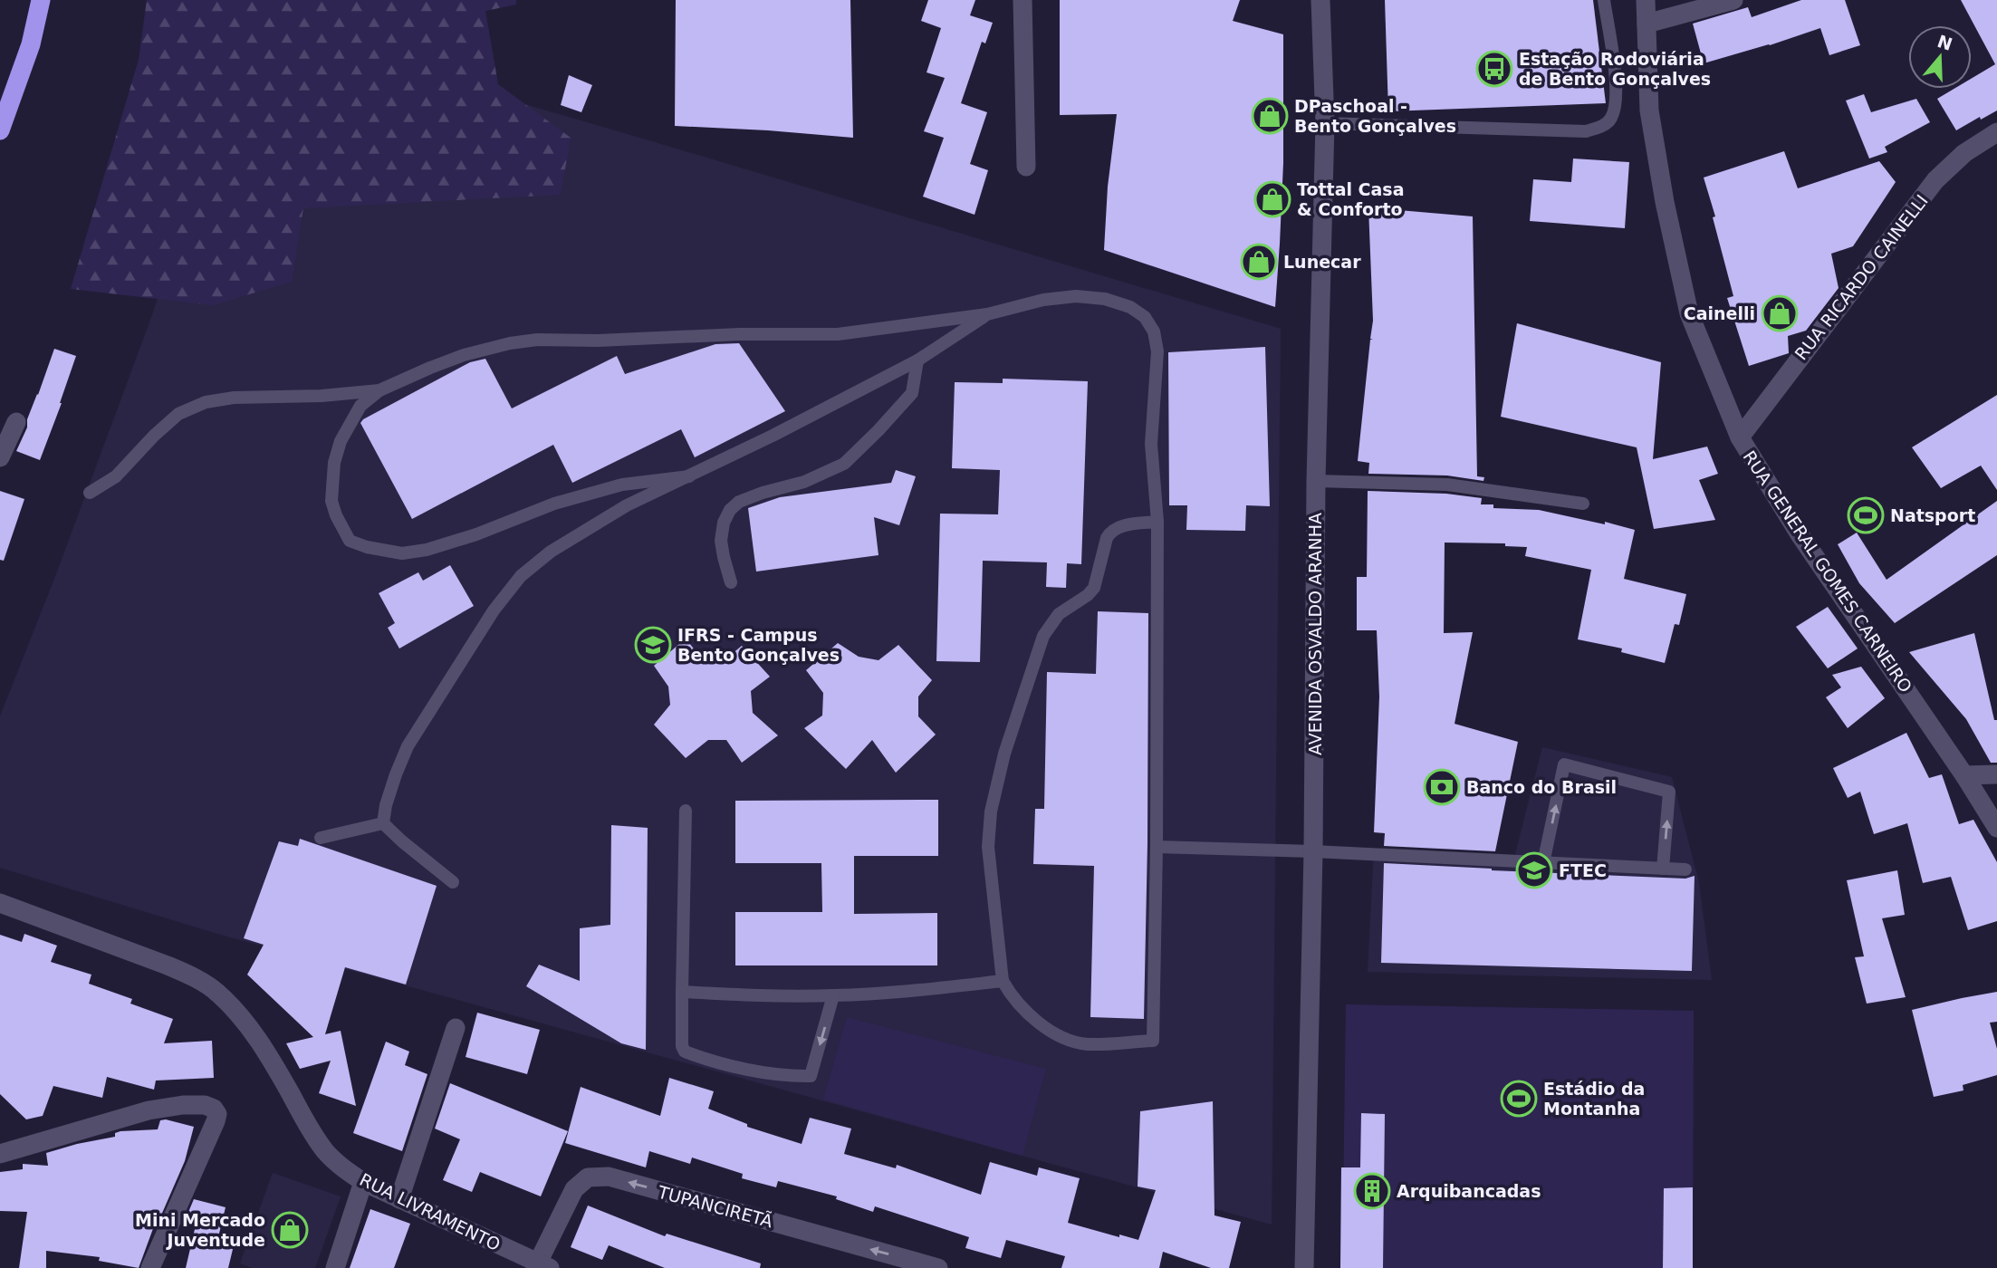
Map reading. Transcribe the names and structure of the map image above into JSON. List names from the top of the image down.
{
  "streets": {
    "main road": [
      "RUA RICARDO CAINELLI",
      "RUA GENERAL GOMES CARNEIRO",
      "AVENIDA OSVALDO ARANHA",
      "TUPANCIRETÃ",
      "RUA LIVRAMENTO"
    ]
  },
  "crossings": [
    ["RUA RICARDO CAINELLI", "RUA GENERAL GOMES CARNEIRO"],
    ["TUPANCIRETÃ", "RUA LIVRAMENTO"]
  ],
  "one_way": ["TUPANCIRETÃ"],
  "places": {
    "bus stop": ["Estação Rodoviária de Bento Gonçalves"],
    "shop": [
      "DPaschoal - Bento Gonçalves",
      "Tottal Casa & Conforto",
      "Lunecar",
      "Cainelli",
      "Mini Mercado Juventude"
    ],
    "sports": ["Natsport", "Estádio da Montanha"],
    "school or university": ["IFRS - Campus Bento Gonçalves", "FTEC"],
    "bank": ["Banco do Brasil"],
    "building": ["Arquibancadas"]
  },
  "north": "top"
}
